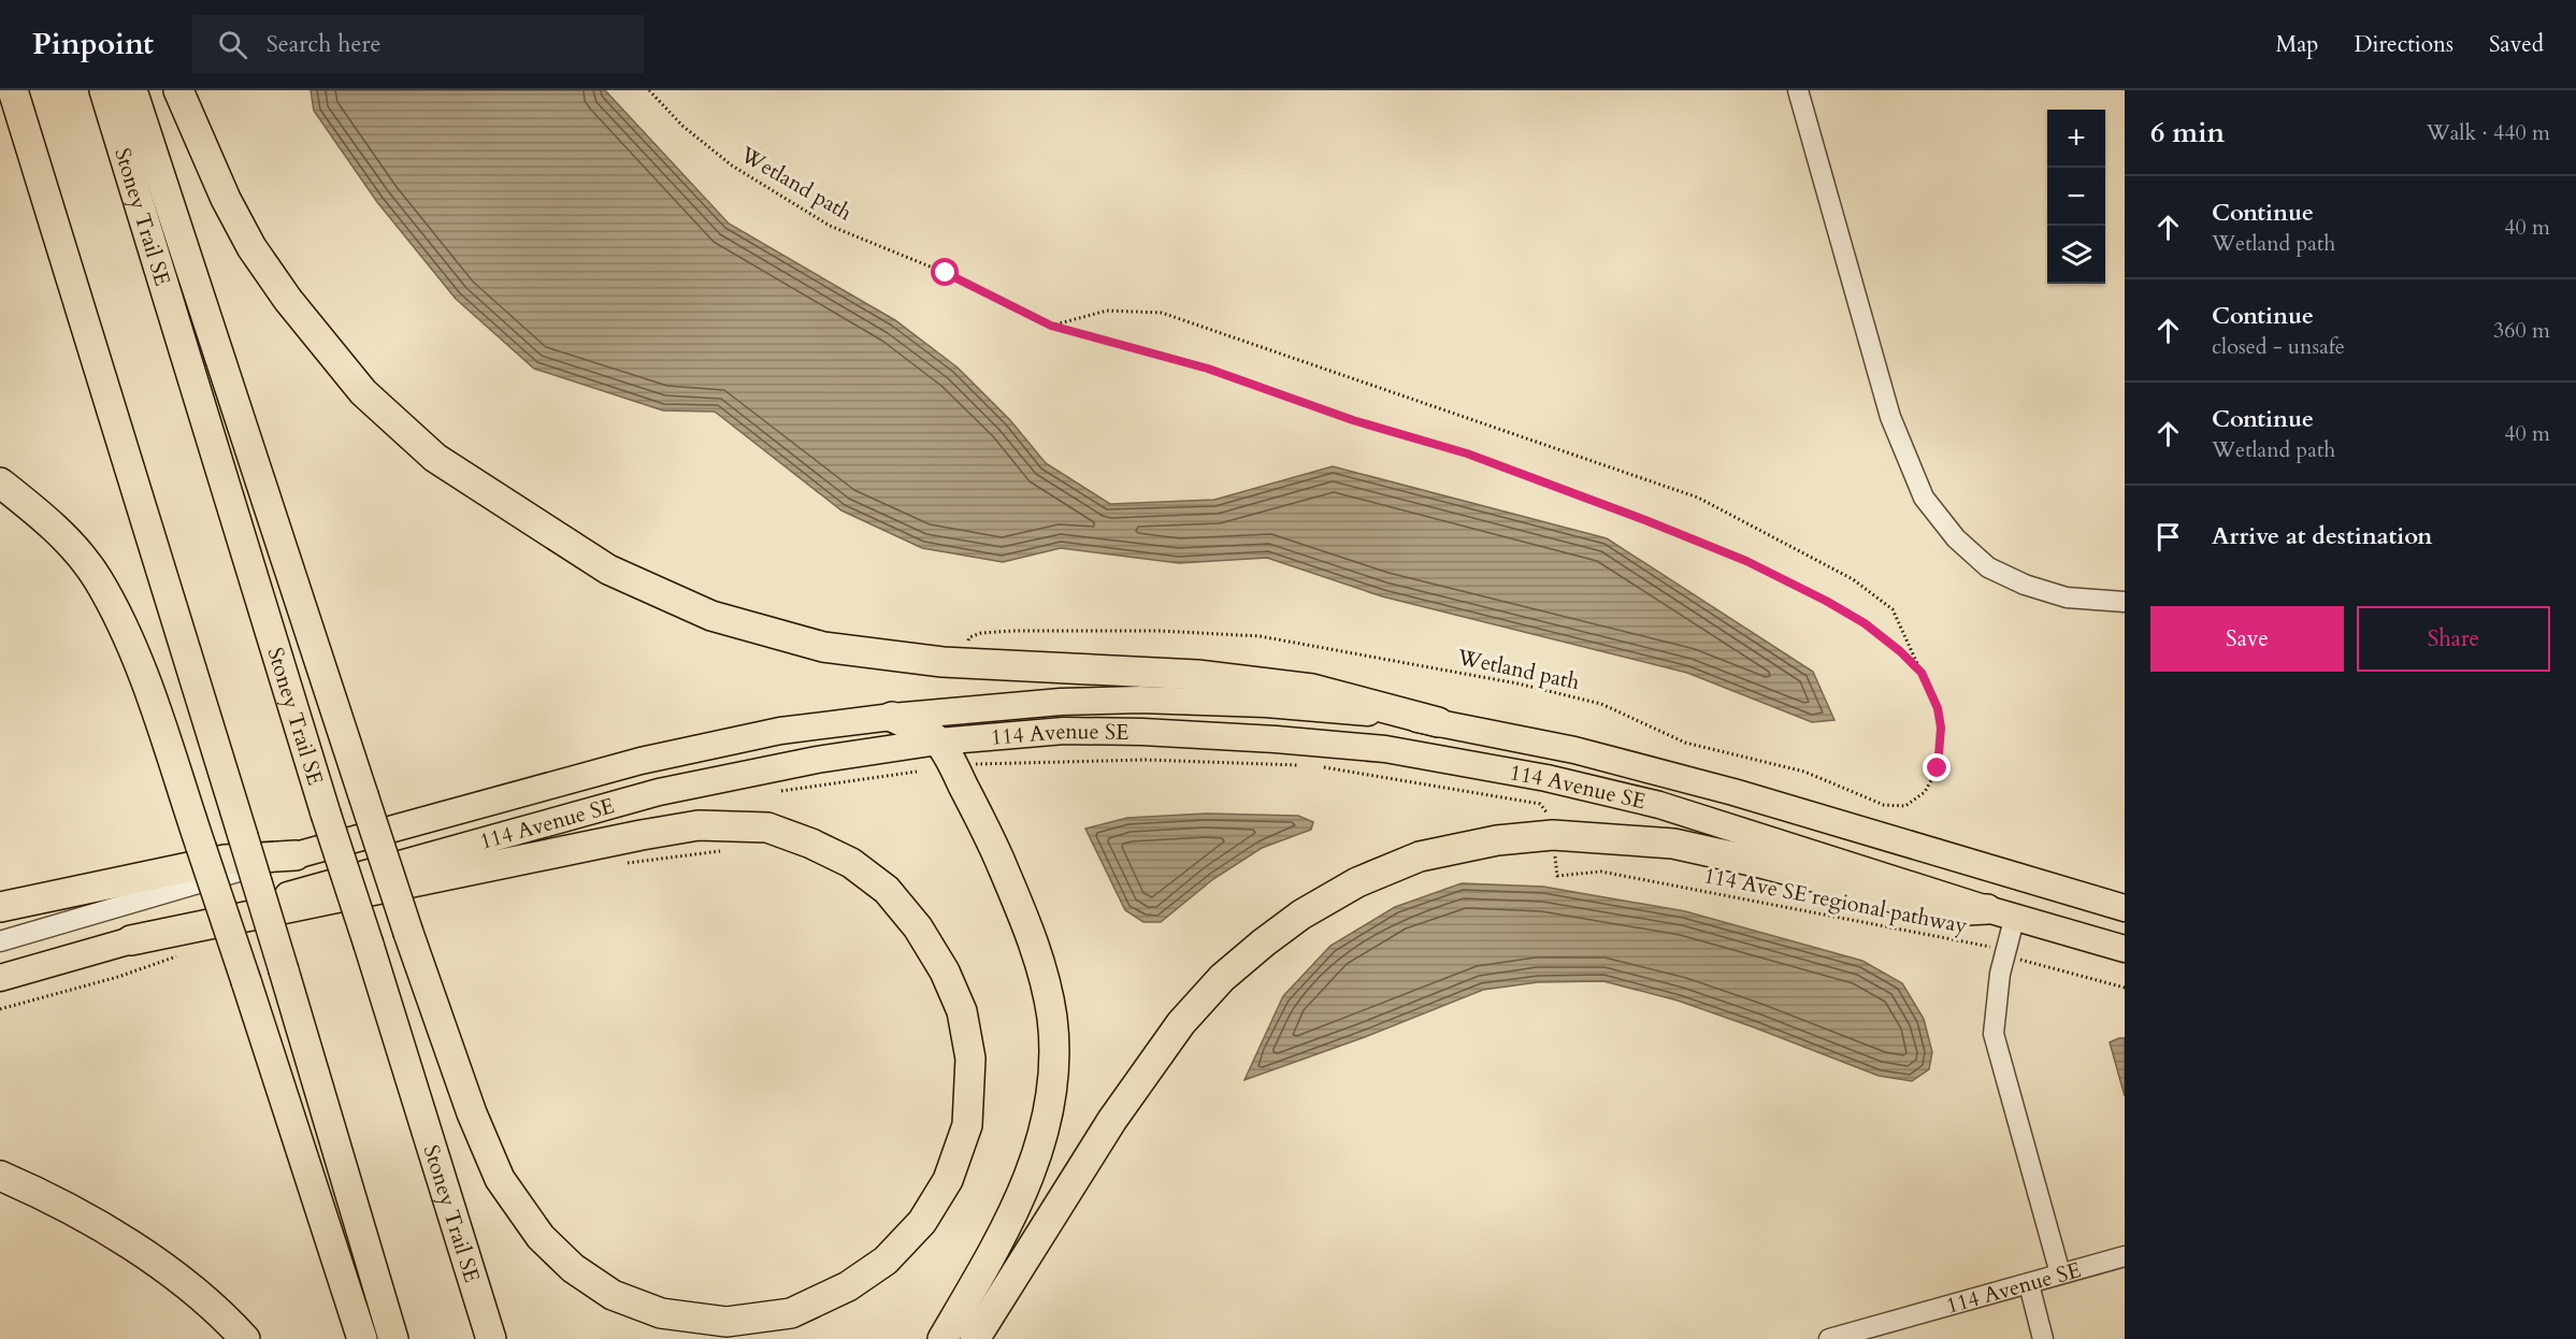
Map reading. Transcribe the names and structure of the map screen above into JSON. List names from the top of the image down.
{
  "streets": {
    "highway": ["Stoney Trail SE"],
    "main road": ["114 Avenue SE"],
    "path": ["Wetland path", "114 Ave SE regional pathway"]
  },
  "page": {
    "header": "Pinpoint",
    "search": "Search here",
    "nav": ["Map", "Directions", "Saved"],
    "heading": ["6 min", "Walk · 440 m"],
    "map_buttons": ["+", "−"],
    "list": [
      ["Continue", "Wetland path", "40 m"],
      ["Continue", "closed - unsafe", "360 m"],
      ["Continue", "Wetland path", "40 m"],
      "Arrive at destination"
    ],
    "buttons": ["Save", "Share"]
  }
}
